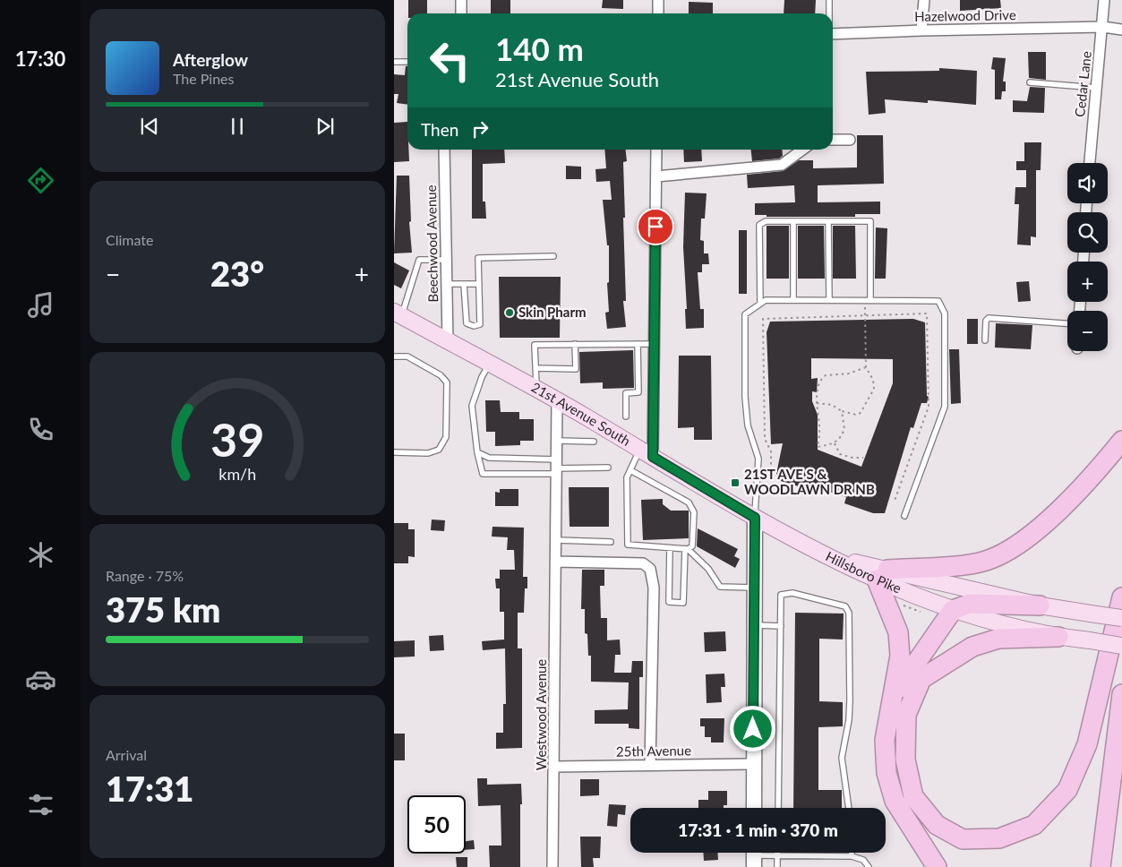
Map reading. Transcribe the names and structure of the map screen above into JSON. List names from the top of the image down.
{
  "streets": {
    "main road": ["21st Avenue South", "Hillsboro Pike"],
    "street": [
      "Hazelwood Drive",
      "Cedar Lane",
      "Beechwood Avenue",
      "Westwood Avenue",
      "25th Avenue"
    ]
  },
  "crossings": [
    ["Hazelwood Drive", "Cedar Lane"],
    ["Beechwood Avenue", "21st Avenue South"],
    ["21st Avenue South", "Hillsboro Pike"],
    ["21st Avenue South", "Westwood Avenue"],
    ["Westwood Avenue", "25th Avenue"]
  ],
  "places": {
    "other": ["Skin Pharm"],
    "transit": ["21ST AVE S & WOODLAWN DR NB"]
  },
  "page": {
    "tabs": "17:30",
    "turn": ["140 m", "21st Avenue South"],
    "song": ["Afterglow", "The Pines"],
    "then": "Then",
    "map_buttons": ["+", "−"],
    "tile": [
      "Climate",
      ["Range · 75%", "375 km"],
      ["Arrival", "17:31"]
    ],
    "heat": ["−", "23°", "+"],
    "limit": "50",
    "trip": "17:31 · 1 min · 370 m",
    "gauge": ["39", "km/h"]
  }
}
